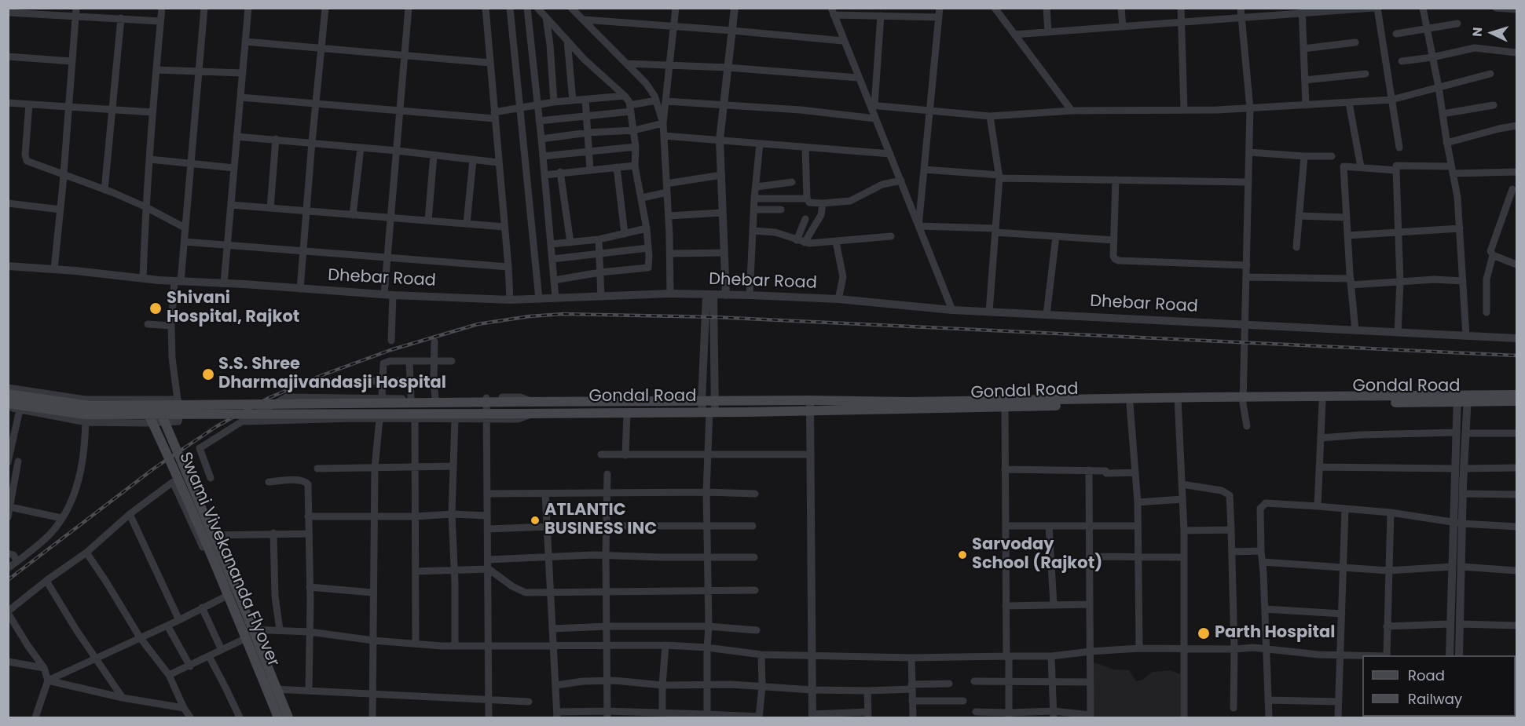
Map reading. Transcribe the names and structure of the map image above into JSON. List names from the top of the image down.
{
  "streets": {
    "main road": ["Gondal Road", "Swami Vivekananda Flyover"],
    "street": ["Dhebar Road"]
  },
  "places": [
    "Shivani Hospital, Rajkot",
    "S.S. Shree Dharmajivandasji Hospital",
    "ATLANTIC BUSINESS INC",
    "Sarvoday School (Rajkot)",
    "Parth Hospital"
  ],
  "legend": ["Road", "Railway"],
  "north": "left"
}
